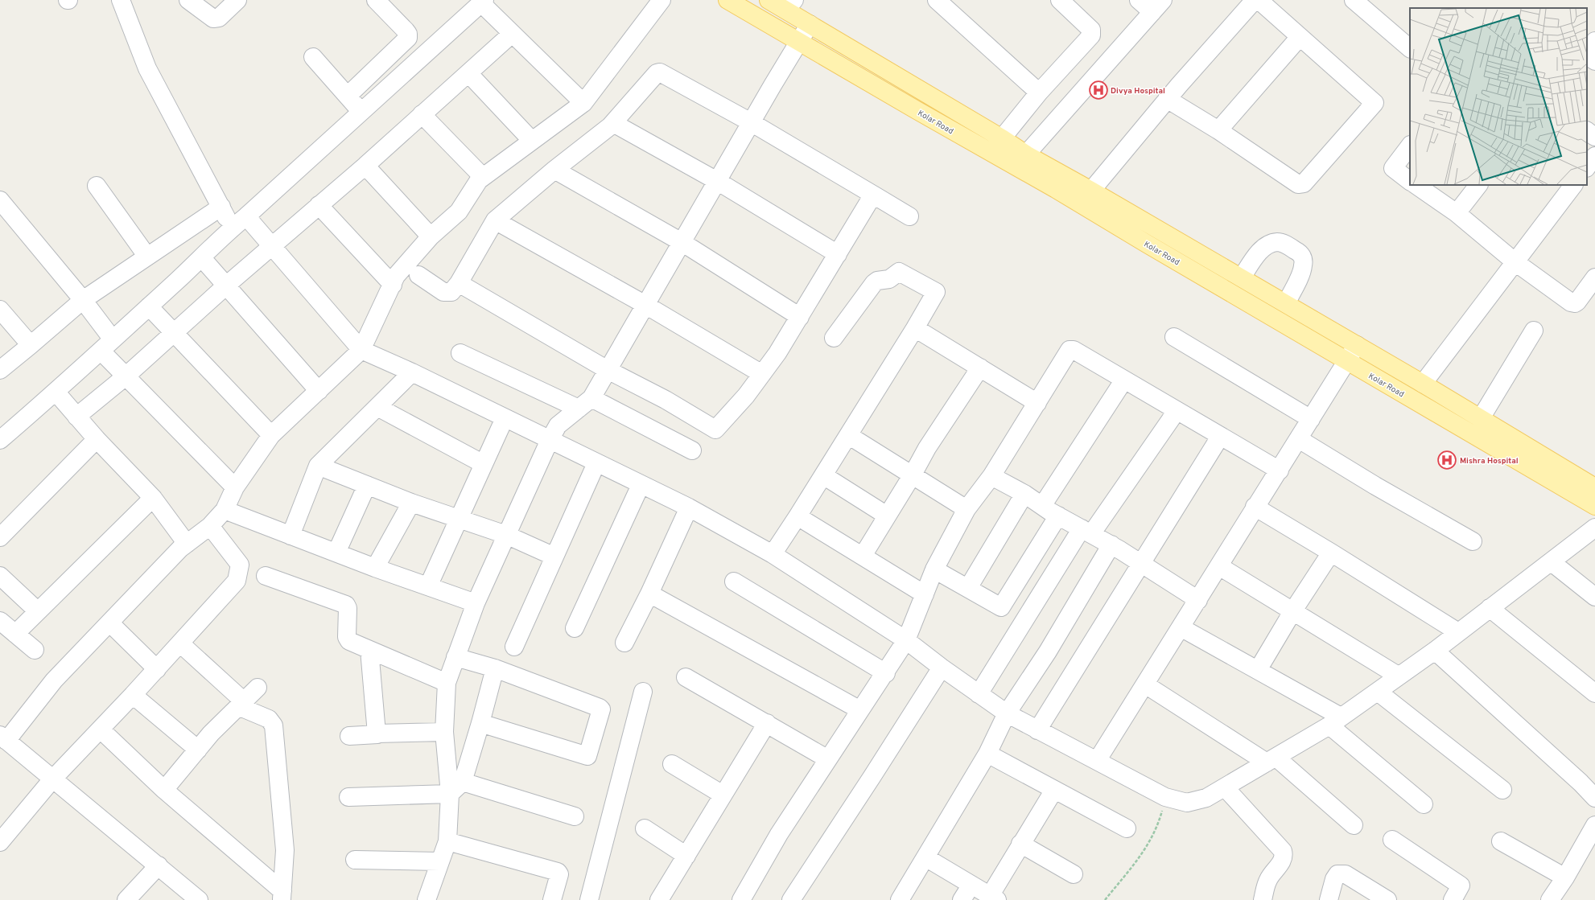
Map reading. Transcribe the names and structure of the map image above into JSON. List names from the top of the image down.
{
  "streets": {
    "main road": ["Kolar Road"]
  },
  "places": {
    "hospital": ["Divya Hospital", "Mishra Hospital"]
  }
}
